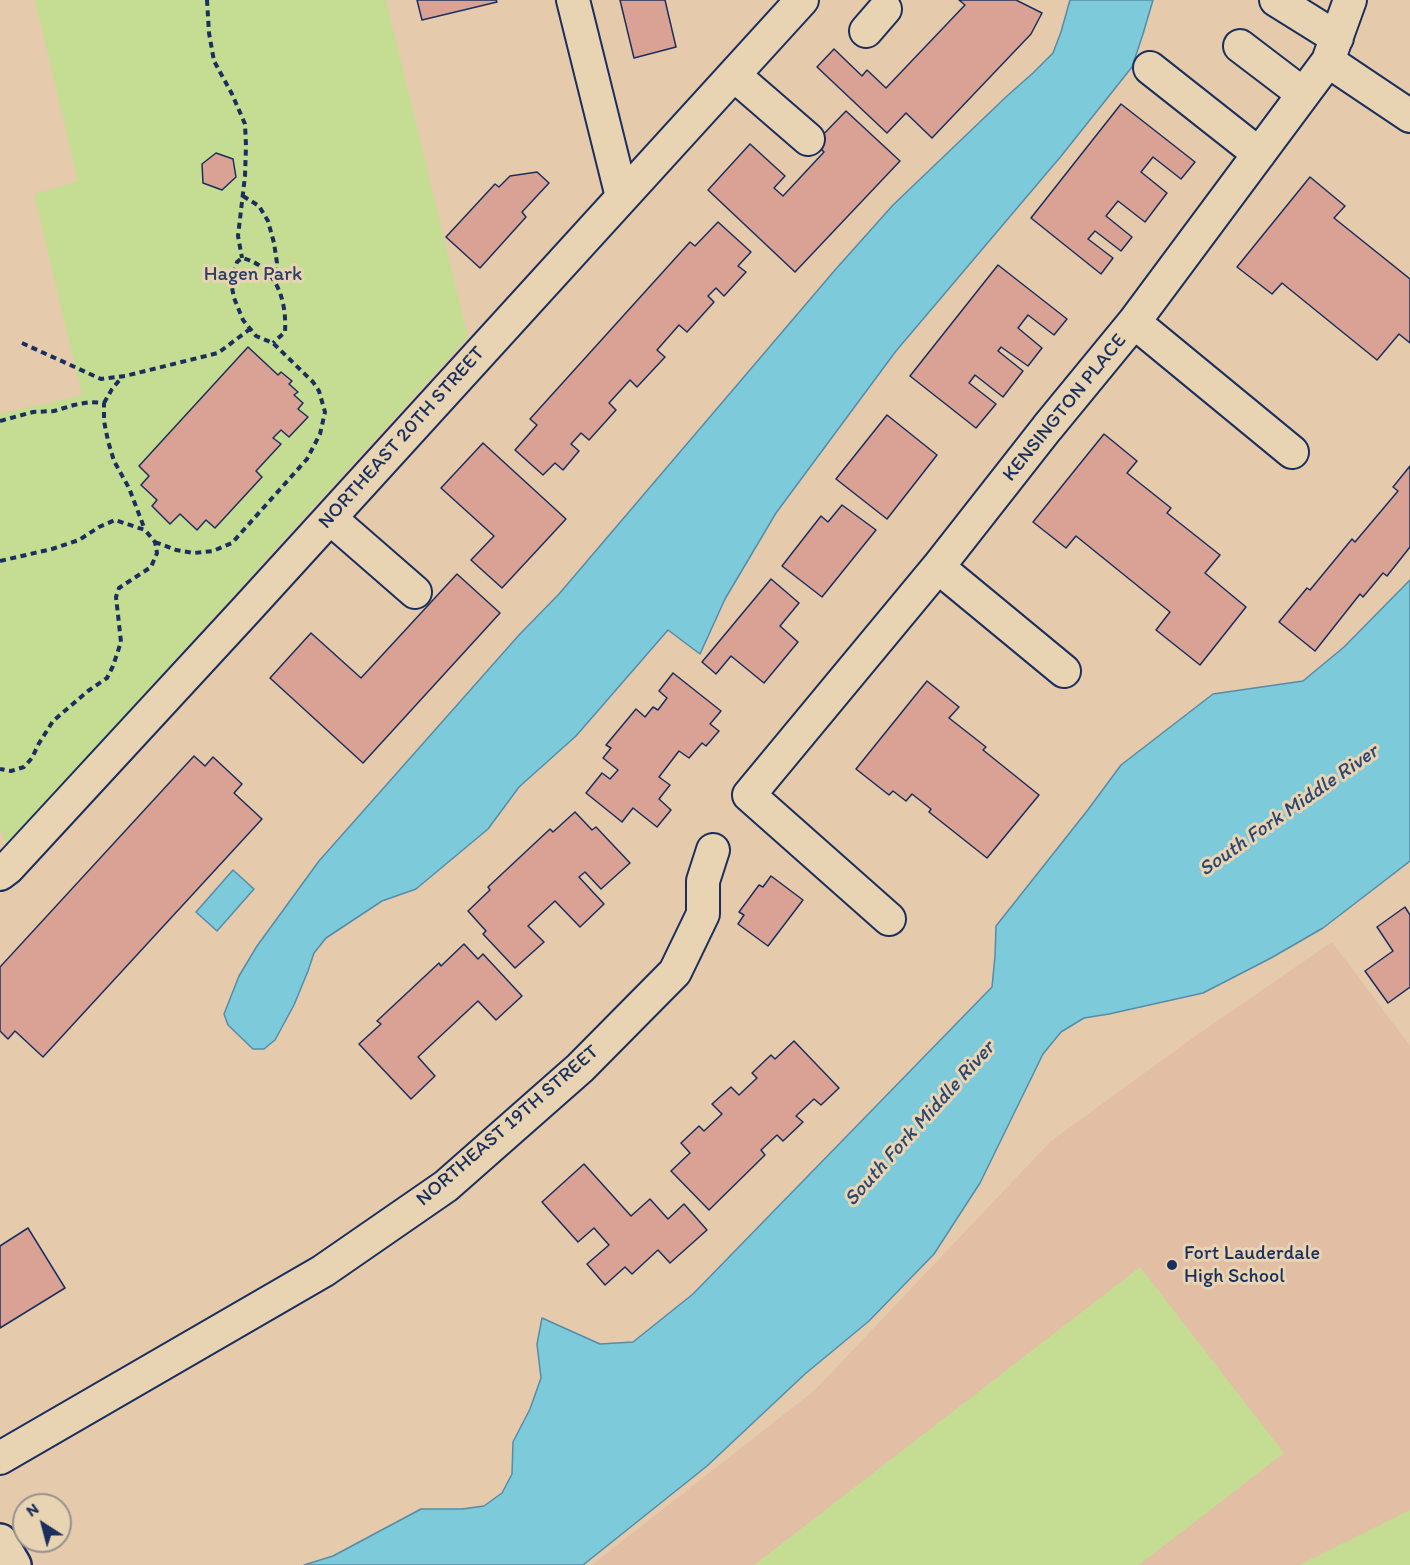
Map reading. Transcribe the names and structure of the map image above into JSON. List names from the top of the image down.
{
  "streets": {
    "street": ["KENSINGTON PLACE", "NORTHEAST 20TH STREET", "NORTHEAST 19TH STREET"]
  },
  "water": ["South Fork Middle River"],
  "parks": ["Hagen Park"],
  "places": ["Fort Lauderdale High School"],
  "north": "top left"
}
